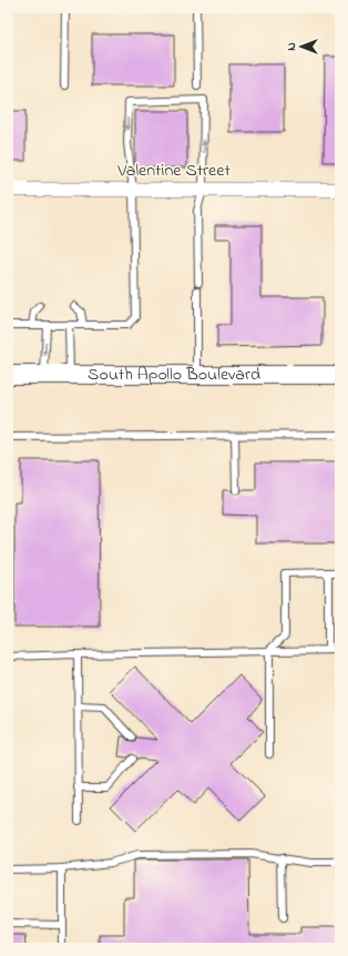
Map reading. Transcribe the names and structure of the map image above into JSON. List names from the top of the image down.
{
  "streets": {
    "street": ["Valentine Street", "South Apollo Boulevard"]
  },
  "north": "left"
}
